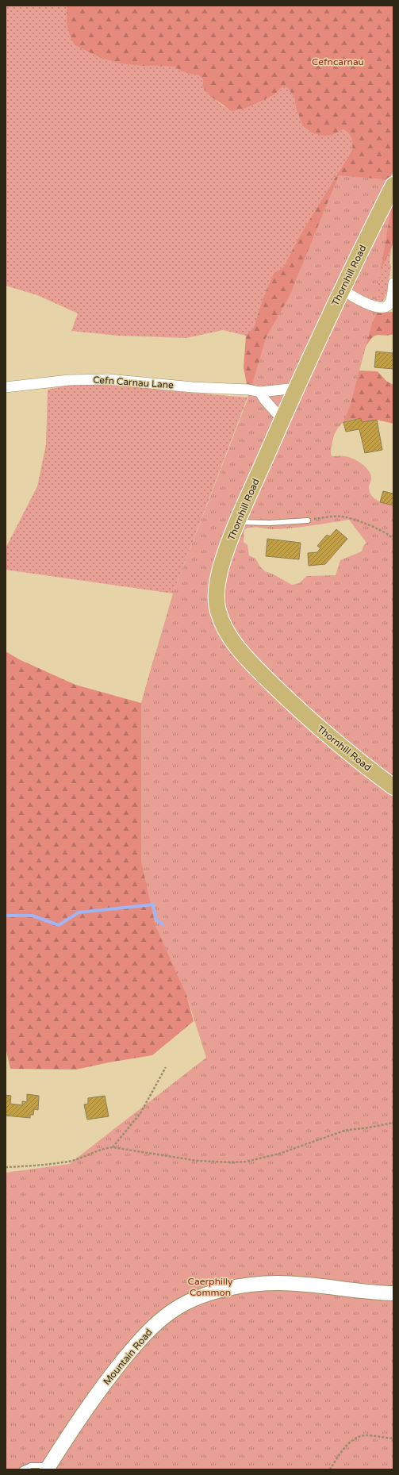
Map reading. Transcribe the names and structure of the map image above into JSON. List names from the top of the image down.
{
  "streets": {
    "main road": ["Thornhill Road", "Mountain Road"],
    "street": ["Cefn Carnau Lane"]
  },
  "crossings": [
    ["Thornhill Road", "Cefn Carnau Lane"]
  ],
  "parks": ["Cefncarnau", "Caerphilly Common"]
}
